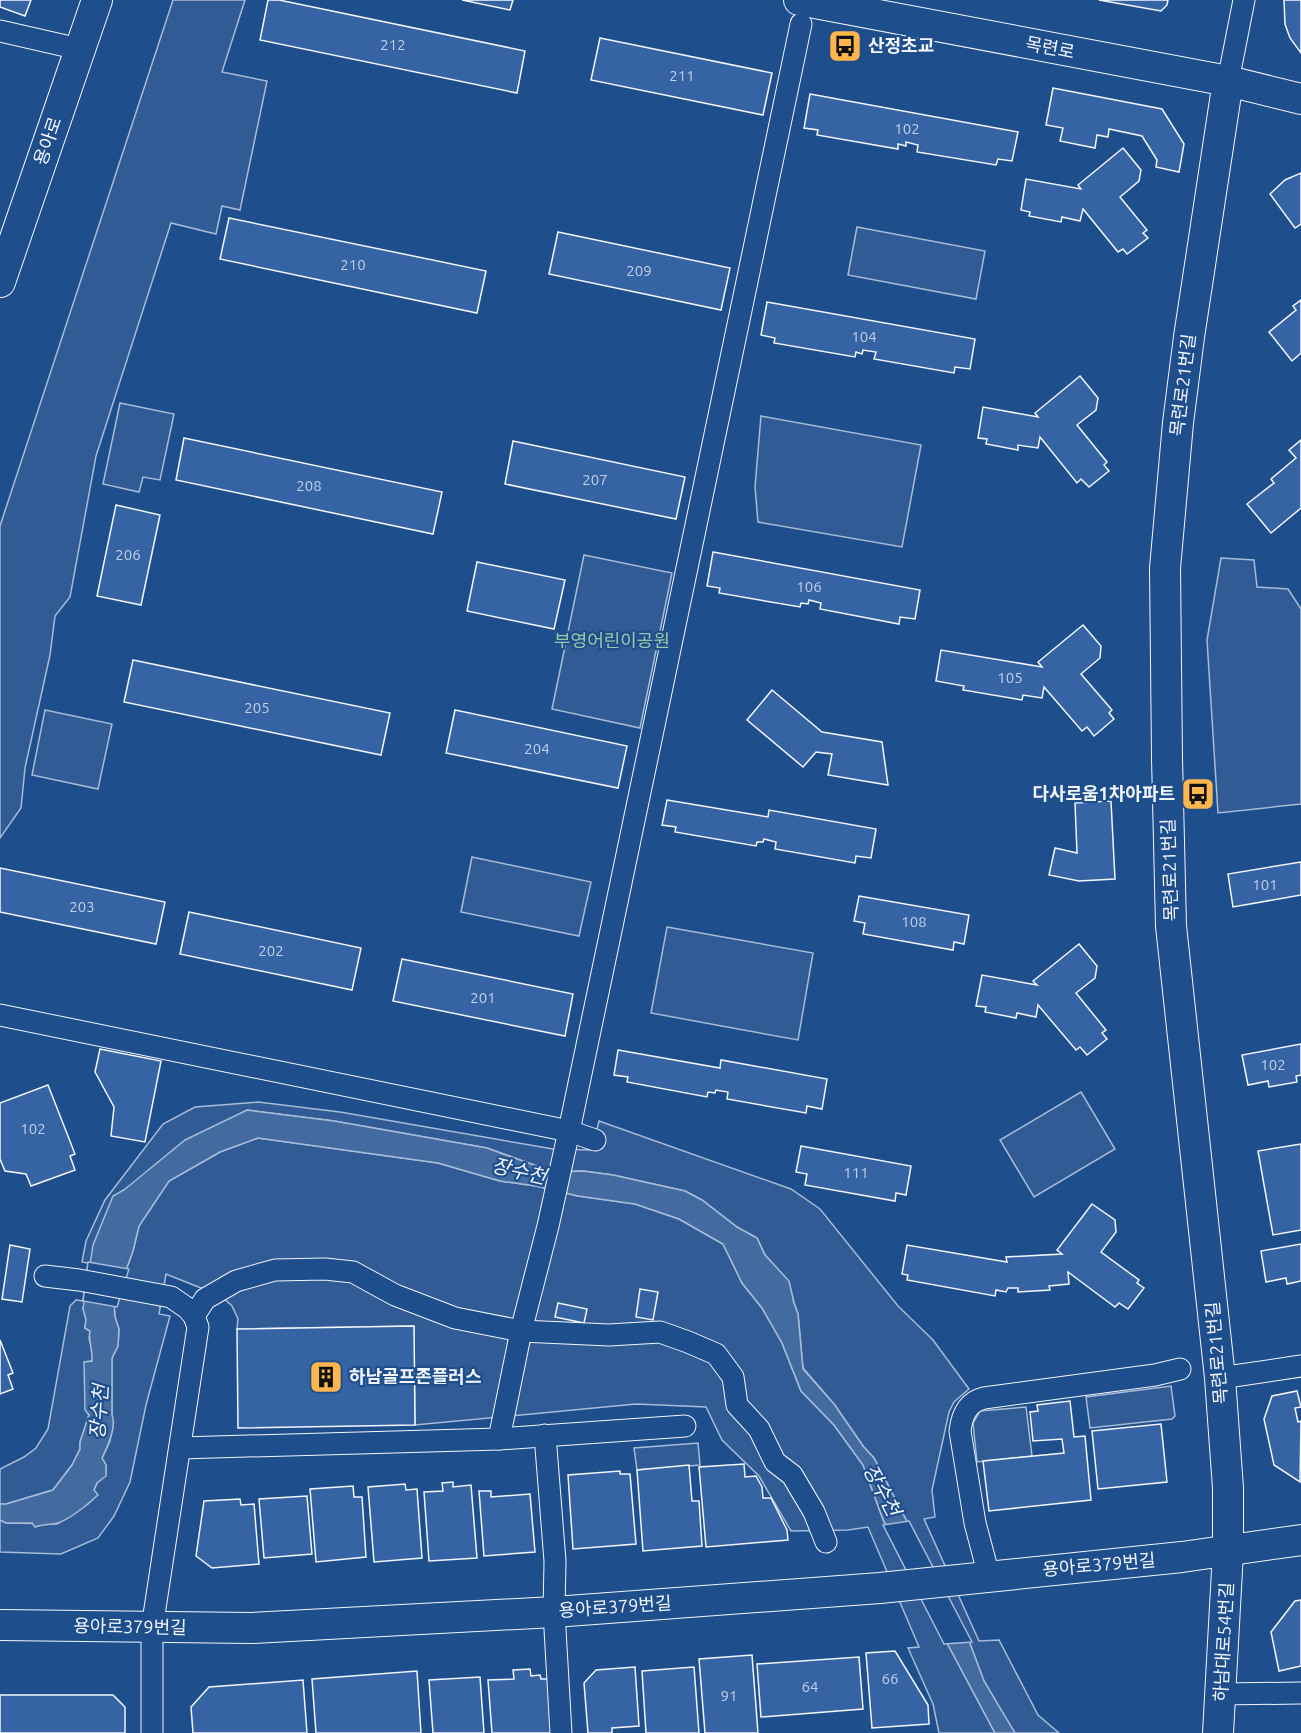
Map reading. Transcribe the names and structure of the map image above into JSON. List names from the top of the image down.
{
  "streets": {
    "street": [
      "목련로",
      "용아로",
      "목련로21번길",
      "용아로379번길",
      "하남대로54번길"
    ]
  },
  "crossings": [
    ["목련로", "목련로21번길"],
    ["목련로21번길", "용아로379번길"],
    ["목련로21번길", "하남대로54번길"],
    ["용아로379번길", "하남대로54번길"]
  ],
  "water": ["장수천"],
  "parks": ["부영어린이공원"],
  "places": {
    "bus stop": ["산정초교", "다사로움1차아파트"],
    "building": ["하남골프존플러스"]
  },
  "house_numbers": [
    "212",
    "211",
    "102",
    "210",
    "209",
    "104",
    "207",
    "208",
    "206",
    "106",
    "105",
    "205",
    "204",
    "101",
    "203",
    "108",
    "202",
    "201",
    "102",
    "102",
    "111",
    "66",
    "64",
    "91"
  ]
}
